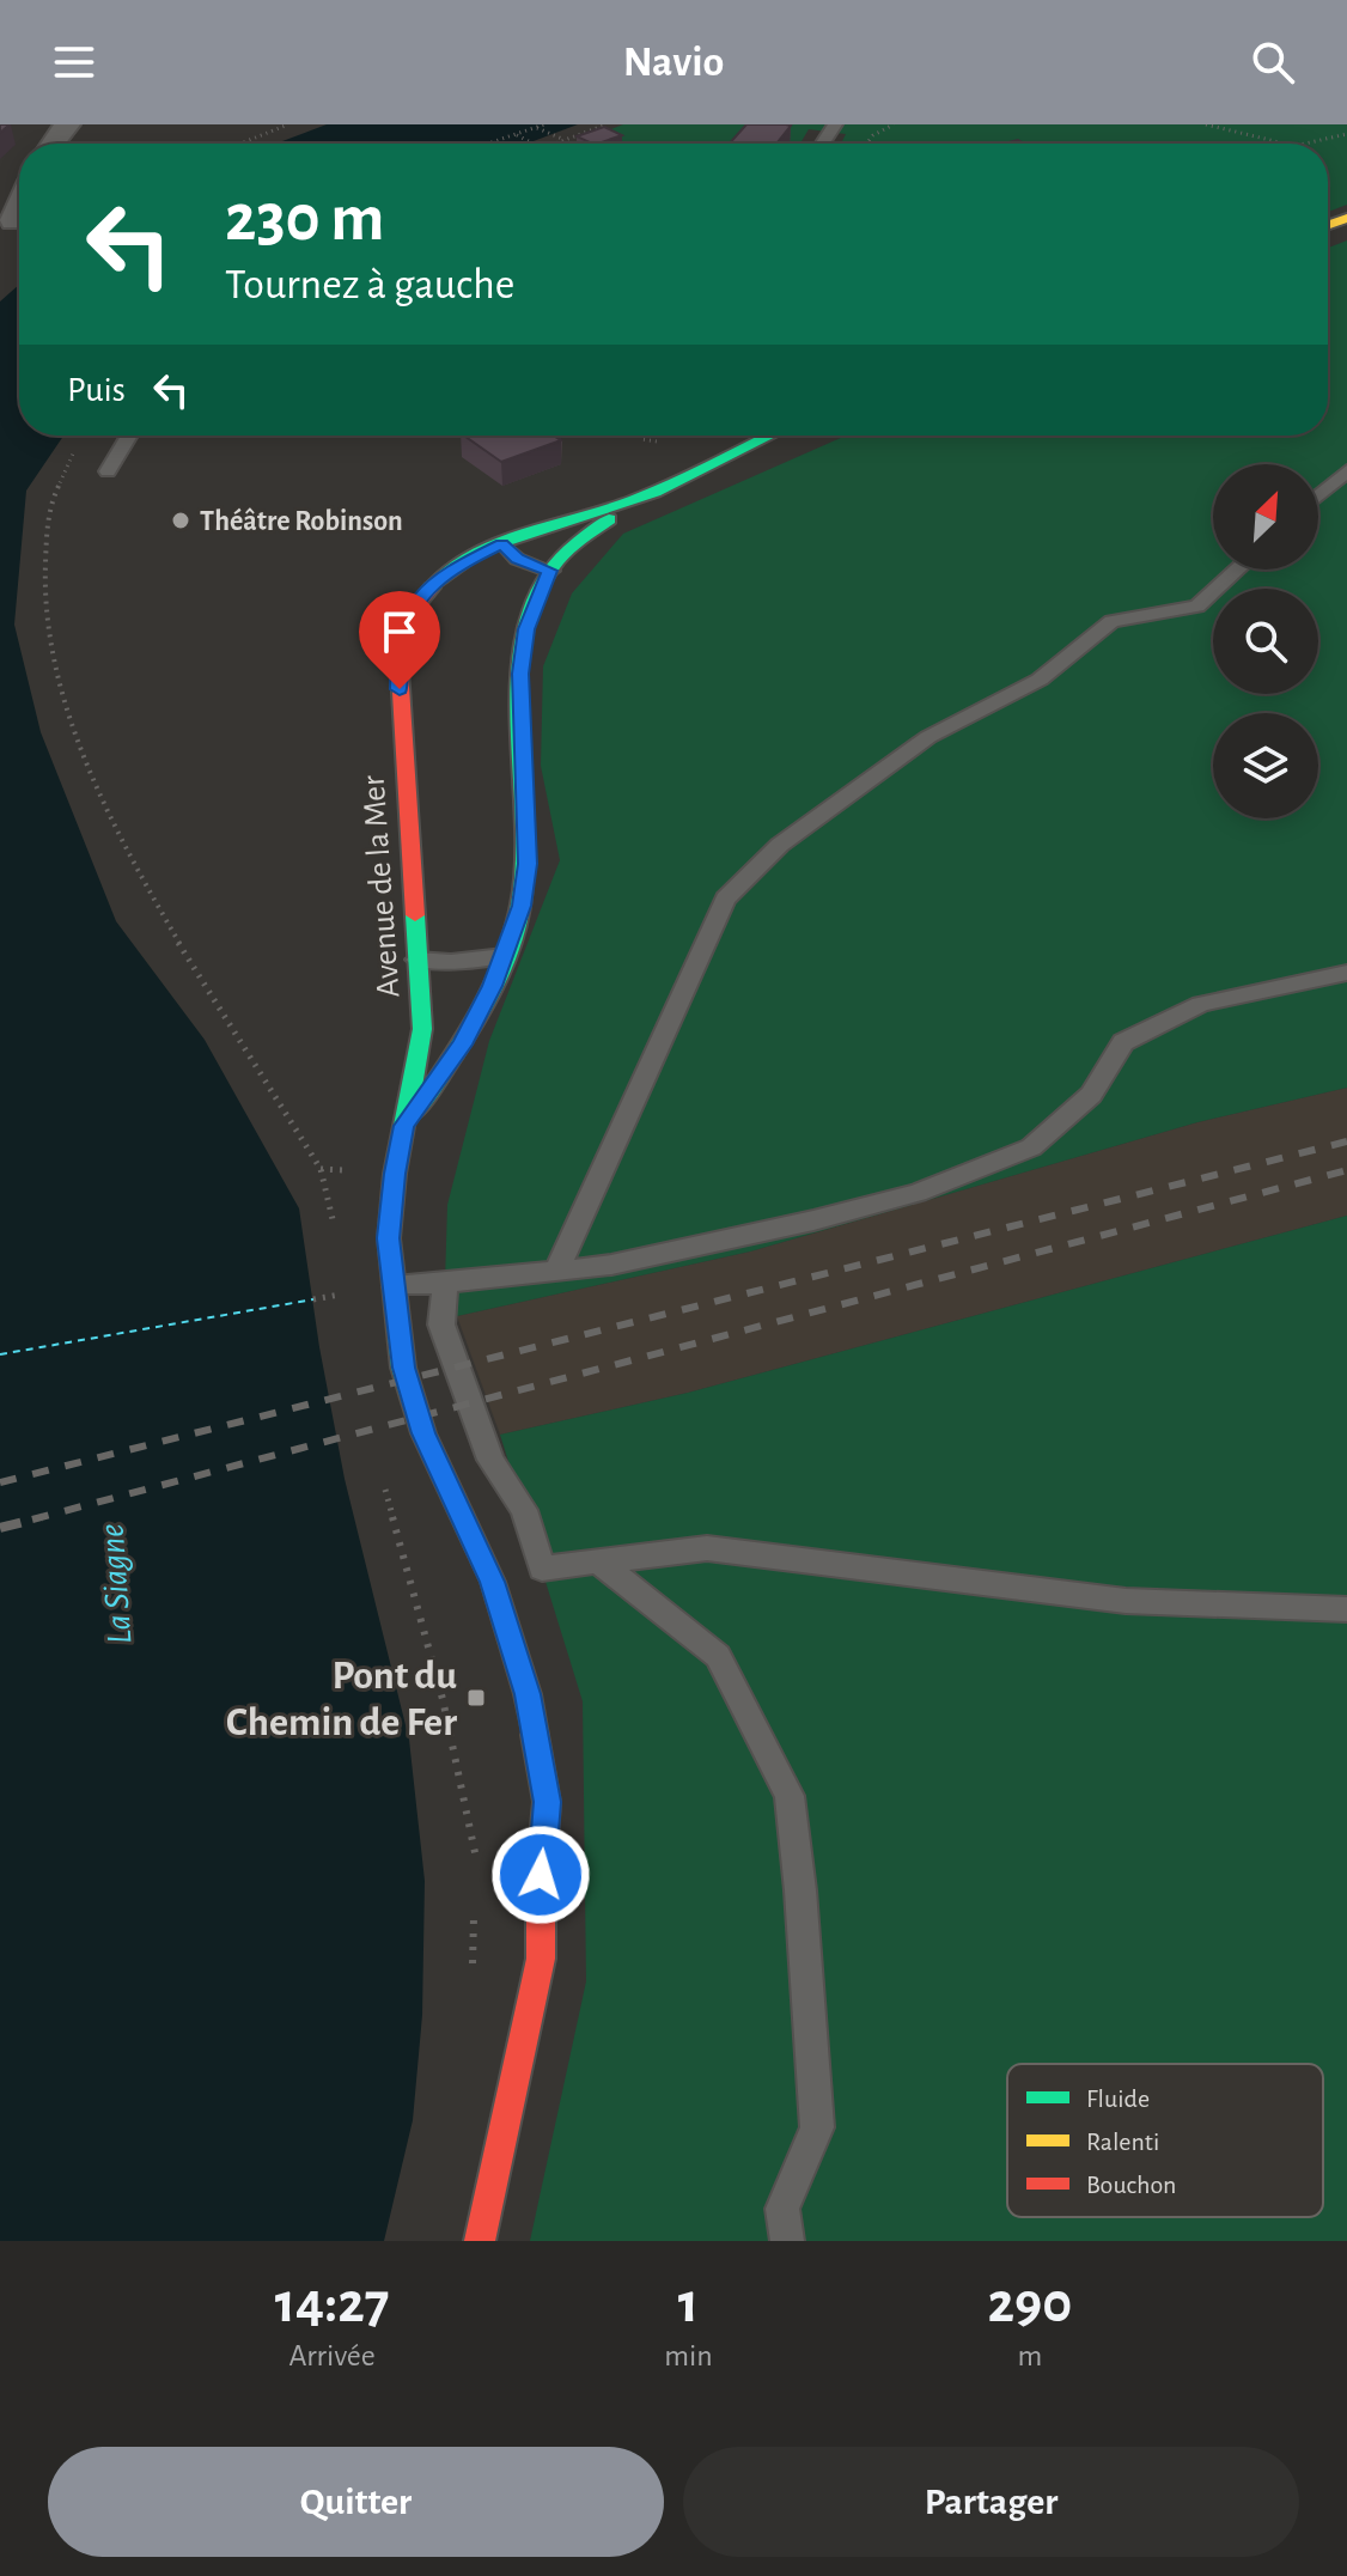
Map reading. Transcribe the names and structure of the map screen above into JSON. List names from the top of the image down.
{
  "streets": {
    "main road": ["Avenue de la Mer"]
  },
  "water": ["La Siagne"],
  "places": {
    "other": ["Théâtre Robinson"],
    "transit": ["Pont du Chemin de Fer"]
  },
  "legend": ["Fluide", "Ralenti", "Bouchon"],
  "north": "top right",
  "page": {
    "header": "Navio",
    "turn": ["230 m", "Tournez à gauche"],
    "then": "Puis",
    "eta": [
      "14:27",
      "Arrivée",
      "1",
      "min",
      "290",
      "m"
    ],
    "buttons": ["Quitter", "Partager"]
  }
}
